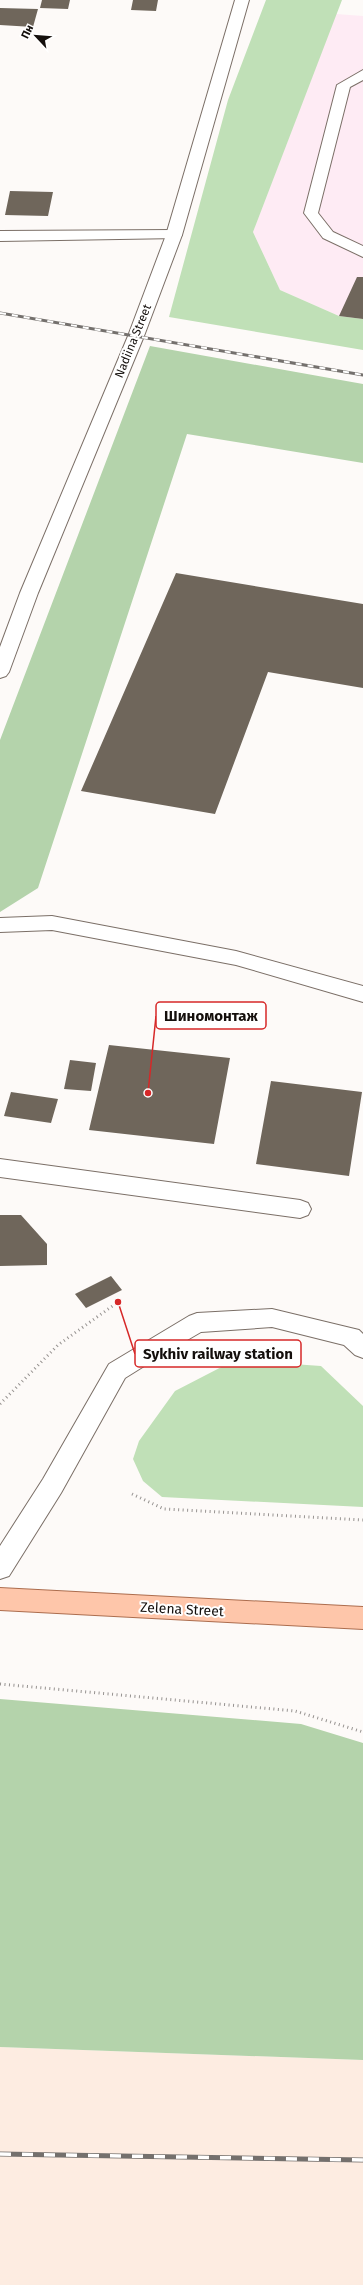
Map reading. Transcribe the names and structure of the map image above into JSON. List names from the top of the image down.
{
  "streets": {
    "main road": ["Zelena Street"],
    "street": ["Nadiina Street"]
  },
  "places": ["Шиномонтаж", "Sykhiv railway station"],
  "north": "top left"
}
